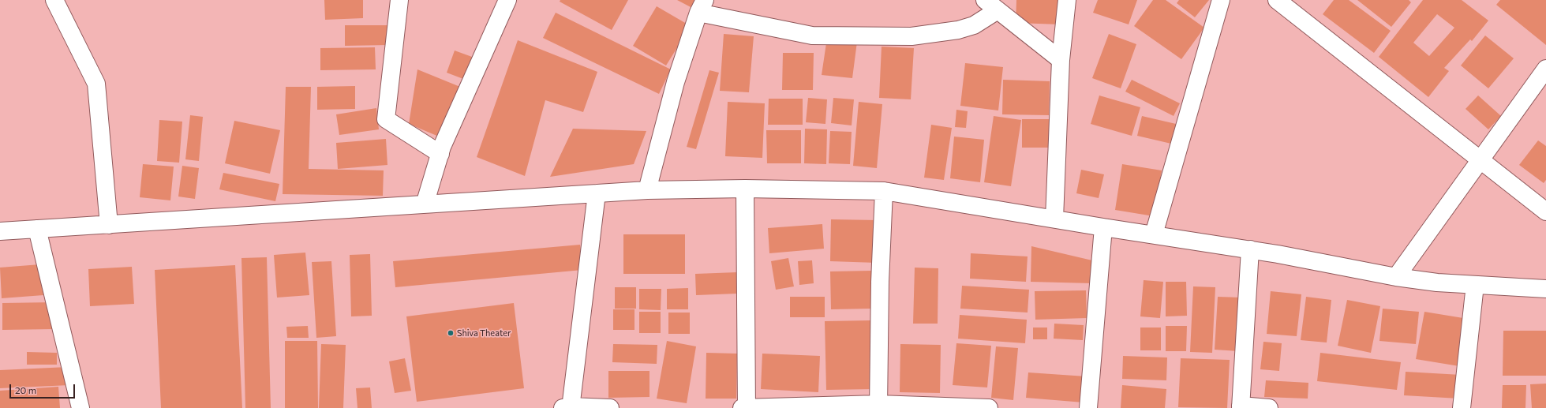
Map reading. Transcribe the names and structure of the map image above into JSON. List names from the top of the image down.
{
  "places": ["Shiva Theater"],
  "scale_bar": "20 m"
}
